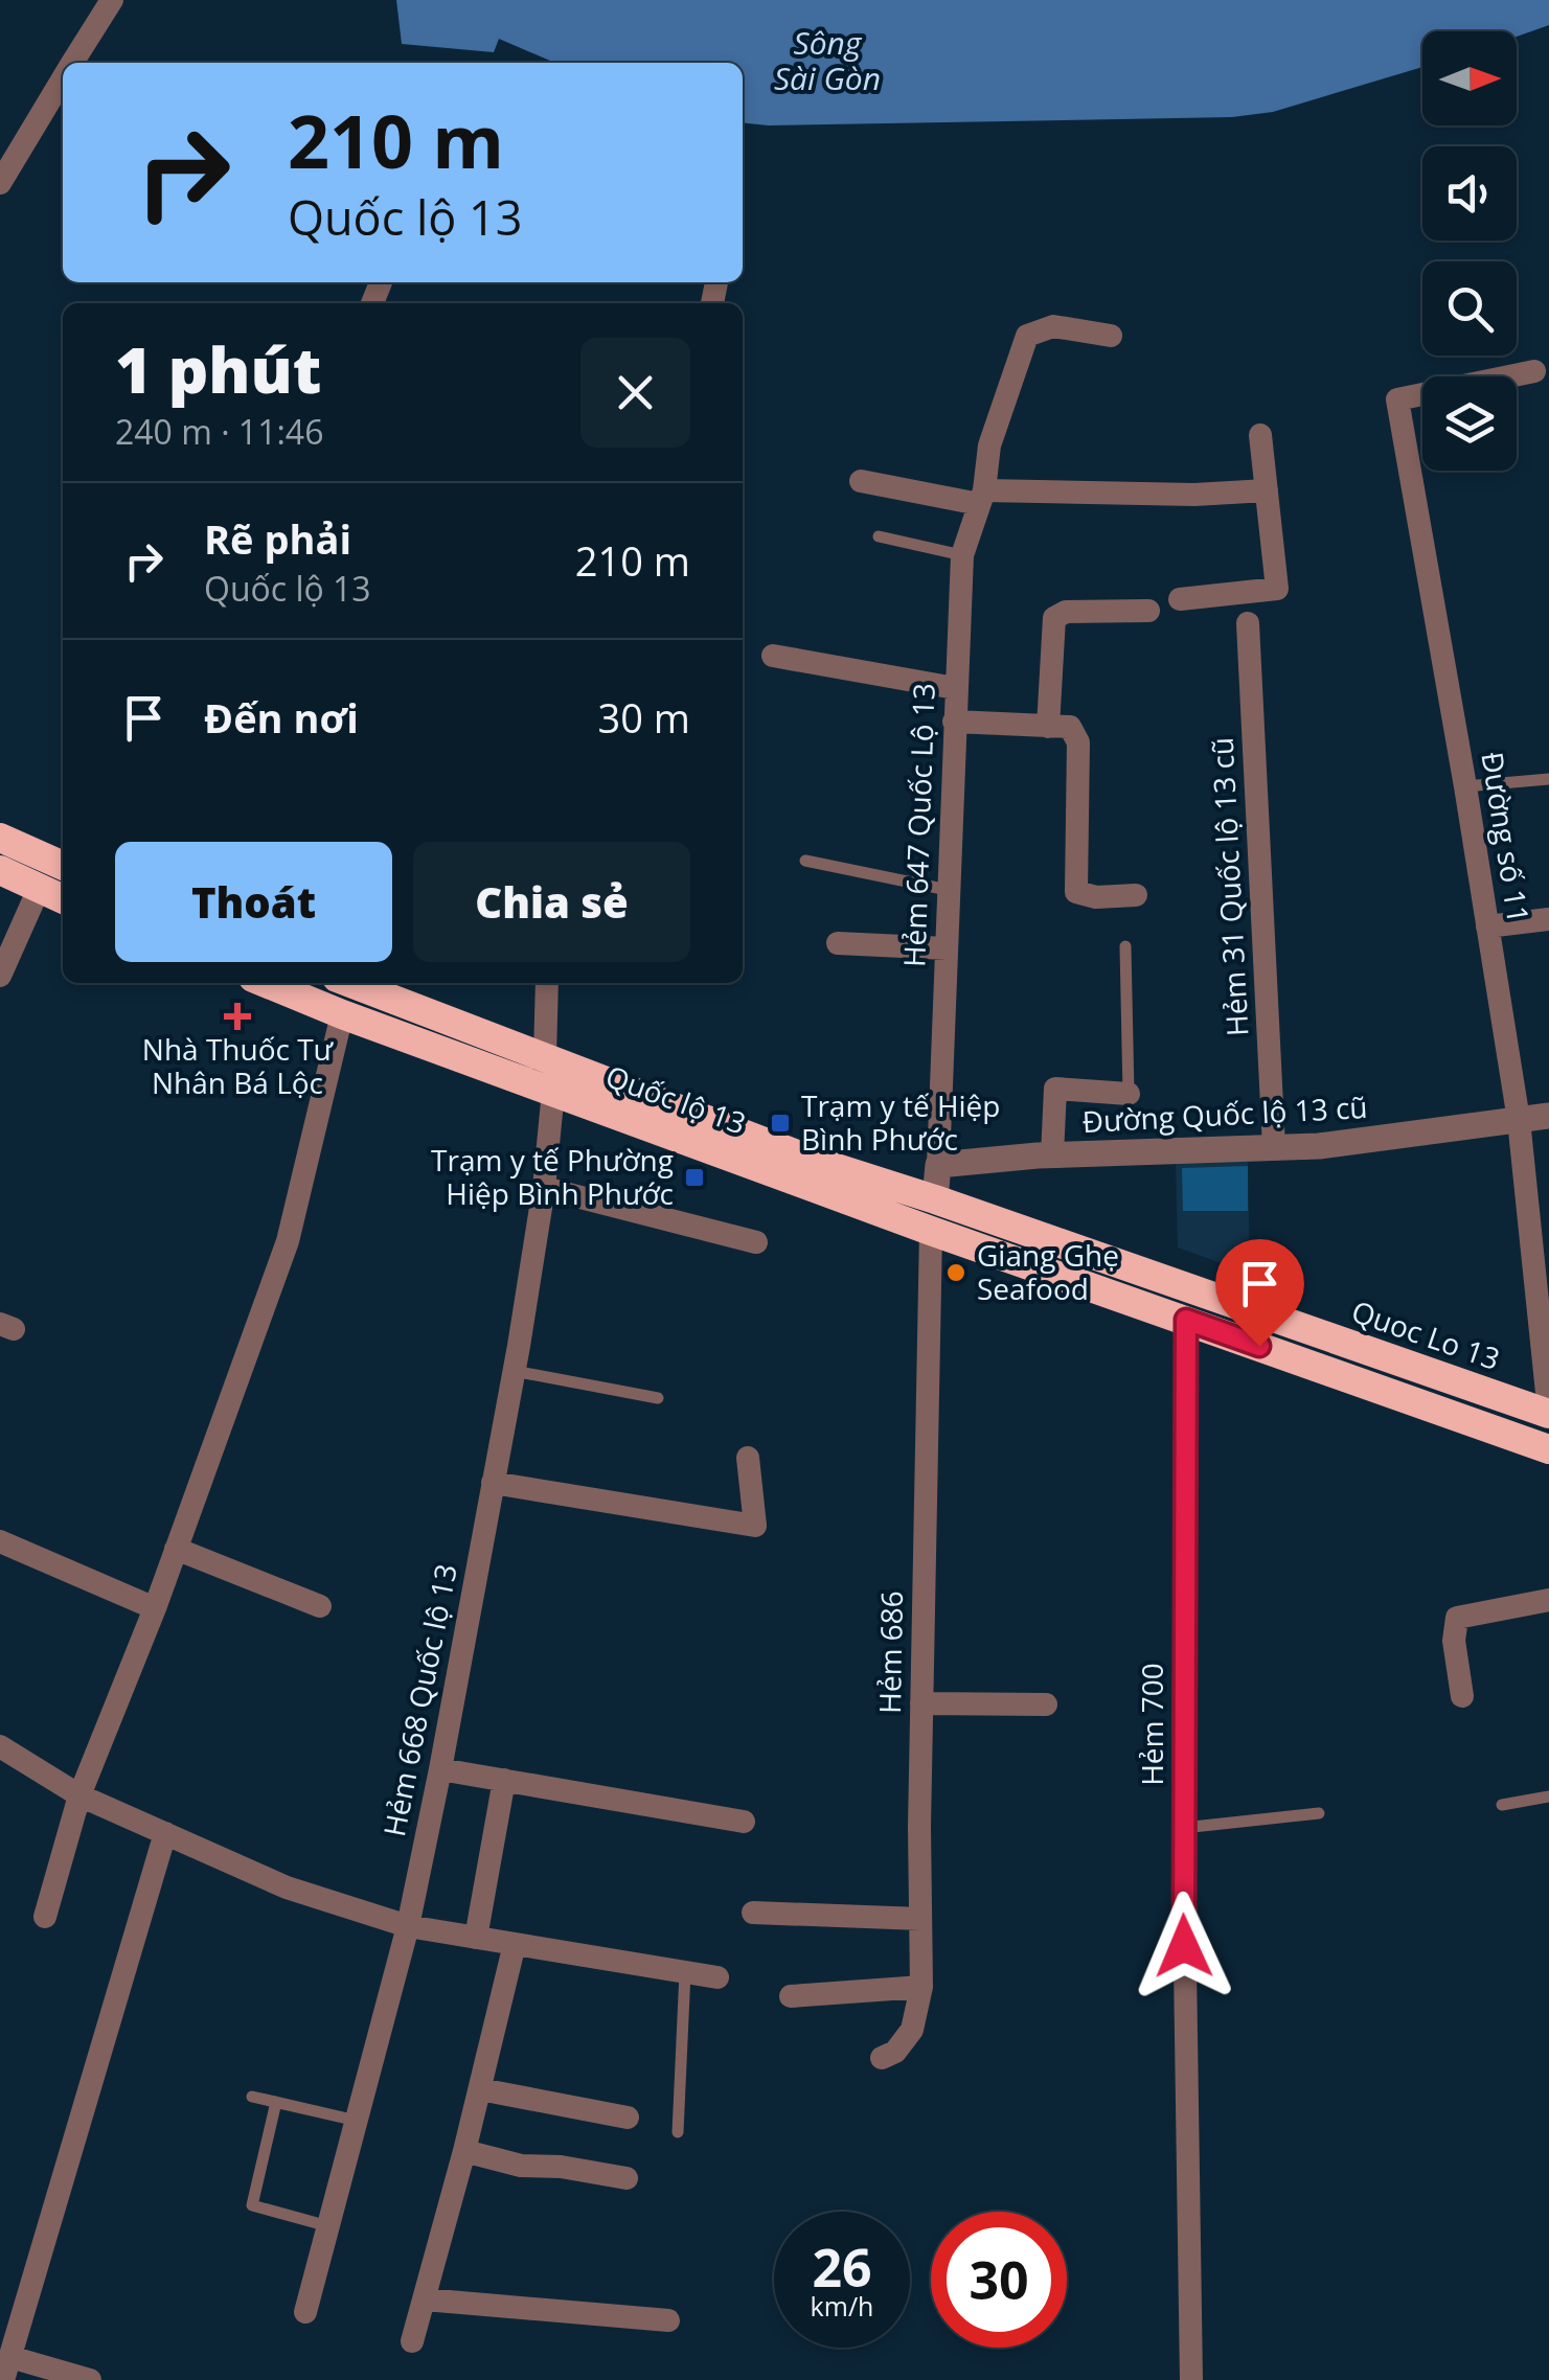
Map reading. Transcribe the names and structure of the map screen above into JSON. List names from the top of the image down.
{
  "streets": {
    "highway": ["Quốc lộ 13", "Quoc Lo 13"],
    "street": [
      "Hẻm 647 Quốc Lộ 13",
      "Đường số 11",
      "Hẻm 31 Quốc lộ 13 cũ",
      "Đường Quốc lộ 13 cũ",
      "Hẻm 686",
      "Hẻm 668 Quốc lộ 13",
      "Hẻm 700"
    ]
  },
  "crossings": [
    ["Hẻm 647 Quốc Lộ 13", "Đường Quốc lộ 13 cũ"],
    ["Đường số 11", "Đường Quốc lộ 13 cũ"],
    ["Đường số 11", "Quoc Lo 13"],
    ["Hẻm 31 Quốc lộ 13 cũ", "Đường Quốc lộ 13 cũ"],
    ["Quốc lộ 13", "Hẻm 686"],
    ["Quốc lộ 13", "Hẻm 668 Quốc lộ 13"],
    ["Quốc lộ 13", "Hẻm 700"]
  ],
  "water": ["Sông Sài Gòn"],
  "places": {
    "health": ["Nhà Thuốc Tư Nhân Bá Lộc"],
    "transit": ["Trạm y tế Hiệp Bình Phước", "Trạm y tế Phường Hiệp Bình Phước"],
    "other": ["Giang Ghẹ Seafood"]
  },
  "north": "right",
  "page": {
    "turn": ["210 m", "Quốc lộ 13"],
    "heading": ["1 phút", "240 m · 11:46"],
    "list": [
      {
        "name": "Rẽ phải",
        "note": "Quốc lộ 13",
        "value": "210 m"
      },
      {
        "name": "Đến nơi",
        "value": "30 m"
      }
    ],
    "buttons": ["Thoát", "Chia sẻ"],
    "speed": "26 km/h",
    "limit": "30"
  }
}
